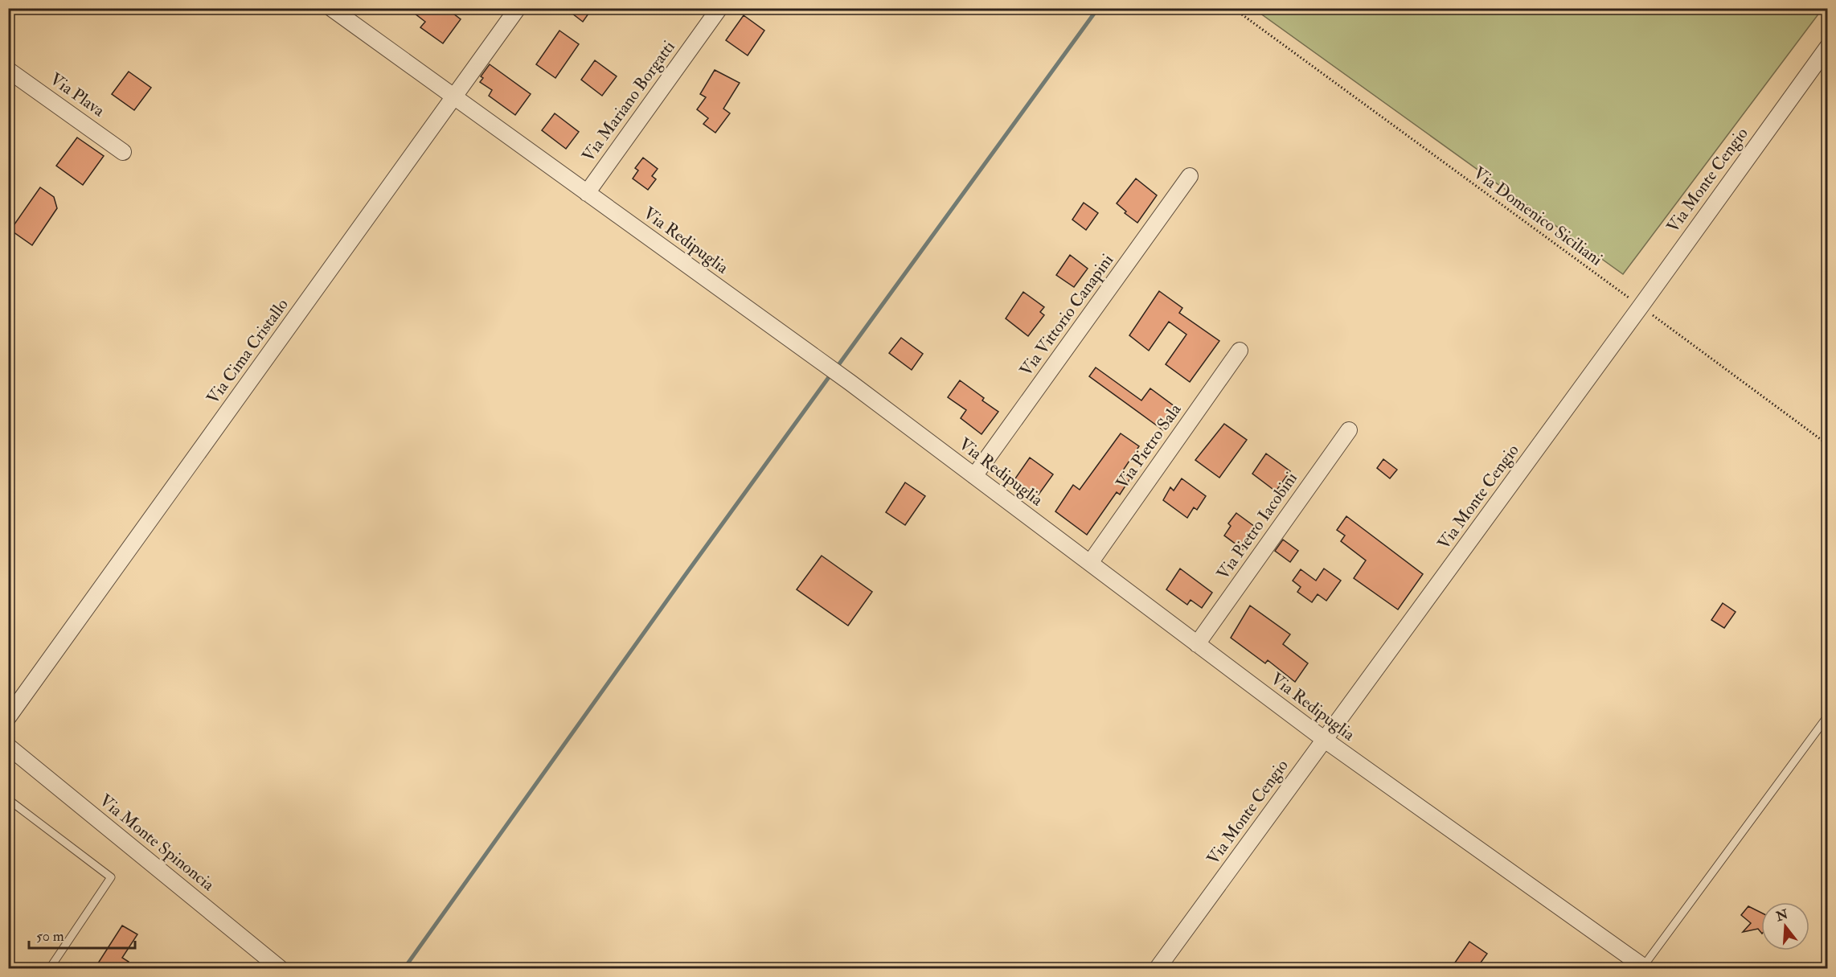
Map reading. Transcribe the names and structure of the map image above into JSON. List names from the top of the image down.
{
  "streets": {
    "street": [
      "Via Plava",
      "Via Mariano Borgatti",
      "Via Monte Cengio",
      "Via Redipuglia",
      "Via Vittorio Canapini",
      "Via Cima Cristallo",
      "Via Pietro Sala",
      "Via Pietro Iacobini",
      "Via Monte Spinoncia"
    ],
    "path": ["Via Domenico Siciliani"]
  },
  "crossings": [
    ["Via Mariano Borgatti", "Via Redipuglia"],
    ["Via Monte Cengio", "Via Domenico Siciliani"],
    ["Via Monte Cengio", "Via Redipuglia"],
    ["Via Redipuglia", "Via Vittorio Canapini"],
    ["Via Redipuglia", "Via Cima Cristallo"],
    ["Via Redipuglia", "Via Pietro Sala"],
    ["Via Redipuglia", "Via Pietro Iacobini"]
  ],
  "scale_bar": "50 m",
  "north": "top"
}
